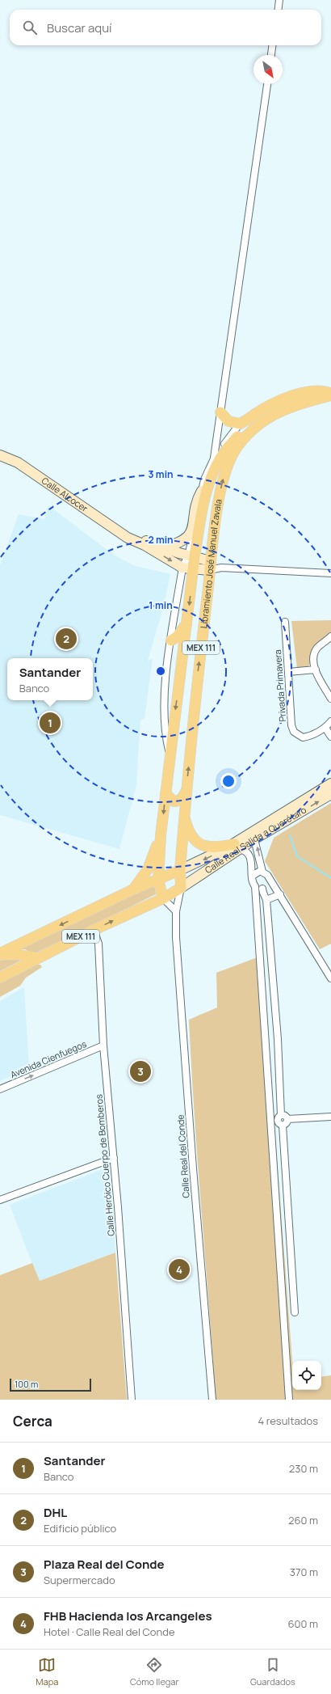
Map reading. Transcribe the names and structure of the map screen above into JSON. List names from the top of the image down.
{
  "streets": {
    "main road": ["Libramiento José Manuel Zavala", "MEX 111"],
    "street": [
      "Calle Alcocer",
      "Privada Primavera",
      "Calle Real Salida a Querétaro",
      "Avenida Cienfuegos",
      "Calle Real del Conde",
      "Calle Heróico Cuerpo de Bomberos"
    ]
  },
  "crossings": [
    ["Calle Alcocer", "Libramiento José Manuel Zavala"],
    ["Libramiento José Manuel Zavala", "MEX 111"],
    ["Libramiento José Manuel Zavala", "Calle Real Salida a Querétaro"],
    ["MEX 111", "Calle Real Salida a Querétaro"],
    ["MEX 111", "Calle Real del Conde"],
    ["MEX 111", "Calle Heróico Cuerpo de Bomberos"],
    ["Calle Real Salida a Querétaro", "Calle Real del Conde"],
    ["Avenida Cienfuegos", "Calle Heróico Cuerpo de Bomberos"]
  ],
  "one_way": ["Avenida Cienfuegos"],
  "scale_bar": "100 m",
  "north": "bottom right",
  "page": {
    "search": "Buscar aquí",
    "pins": [
      "2",
      "1",
      "3",
      "4"
    ],
    "popup": ["Santander", "Banco"],
    "scale": "100 m",
    "heading": ["Cerca", "4 resultados"],
    "list": [
      {
        "mark": "1",
        "name": "Santander",
        "note": "Banco",
        "value": "230 m"
      },
      {
        "mark": "2",
        "name": "DHL",
        "note": "Edificio público",
        "value": "260 m"
      },
      {
        "mark": "3",
        "name": "Plaza Real del Conde",
        "note": "Supermercado",
        "value": "370 m"
      },
      {
        "mark": "4",
        "name": "FHB Hacienda los Arcangeles",
        "note": "Hotel · Calle Real del Conde",
        "value": "600 m"
      }
    ],
    "nav": ["Mapa", "Cómo llegar", "Guardados"]
  },
  "rings": ["3 min", "2 min", "1 min"]
}
